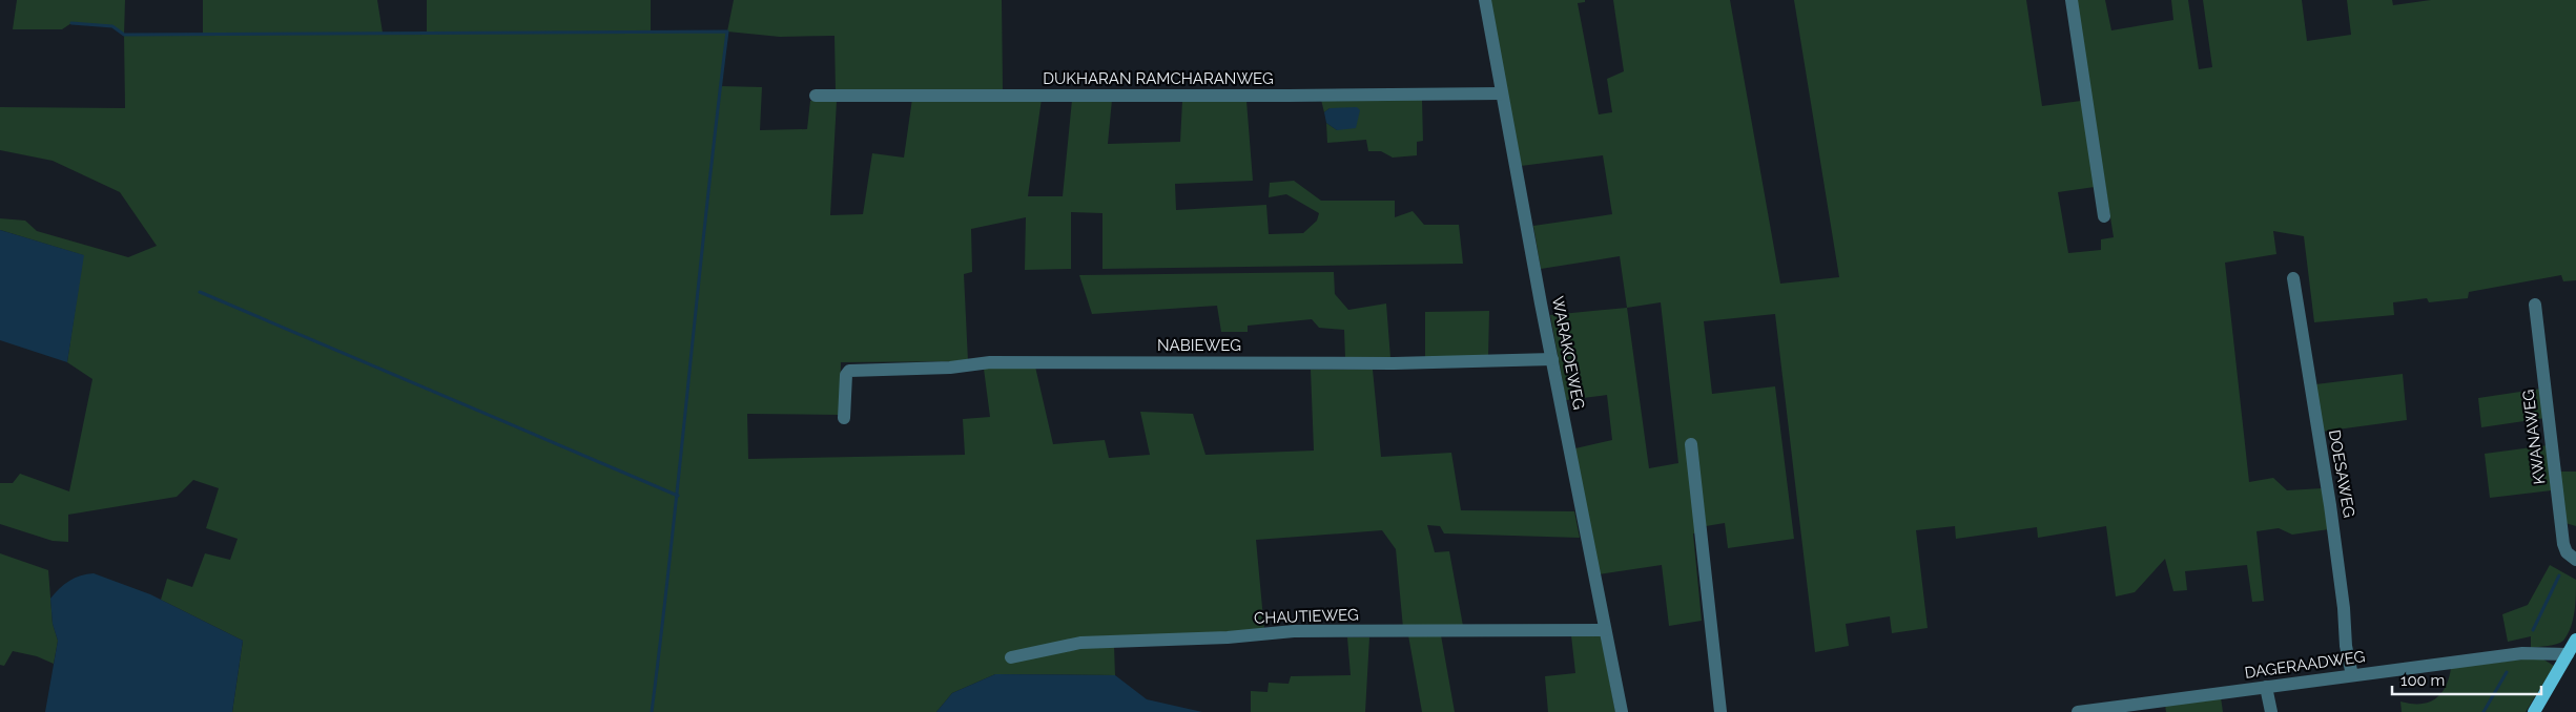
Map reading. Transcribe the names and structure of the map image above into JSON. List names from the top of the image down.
{
  "streets": {
    "street": [
      "DUKHARAN RAMCHARANWEG",
      "NABIEWEG",
      "WARAKOEWEG",
      "KWANAWEG",
      "DOESAWEG",
      "CHAUTIEWEG",
      "DAGERAADWEG"
    ]
  },
  "crossings": [
    ["DUKHARAN RAMCHARANWEG", "WARAKOEWEG"],
    ["NABIEWEG", "WARAKOEWEG"],
    ["WARAKOEWEG", "CHAUTIEWEG"],
    ["DOESAWEG", "DAGERAADWEG"]
  ],
  "scale_bar": "100 m"
}
